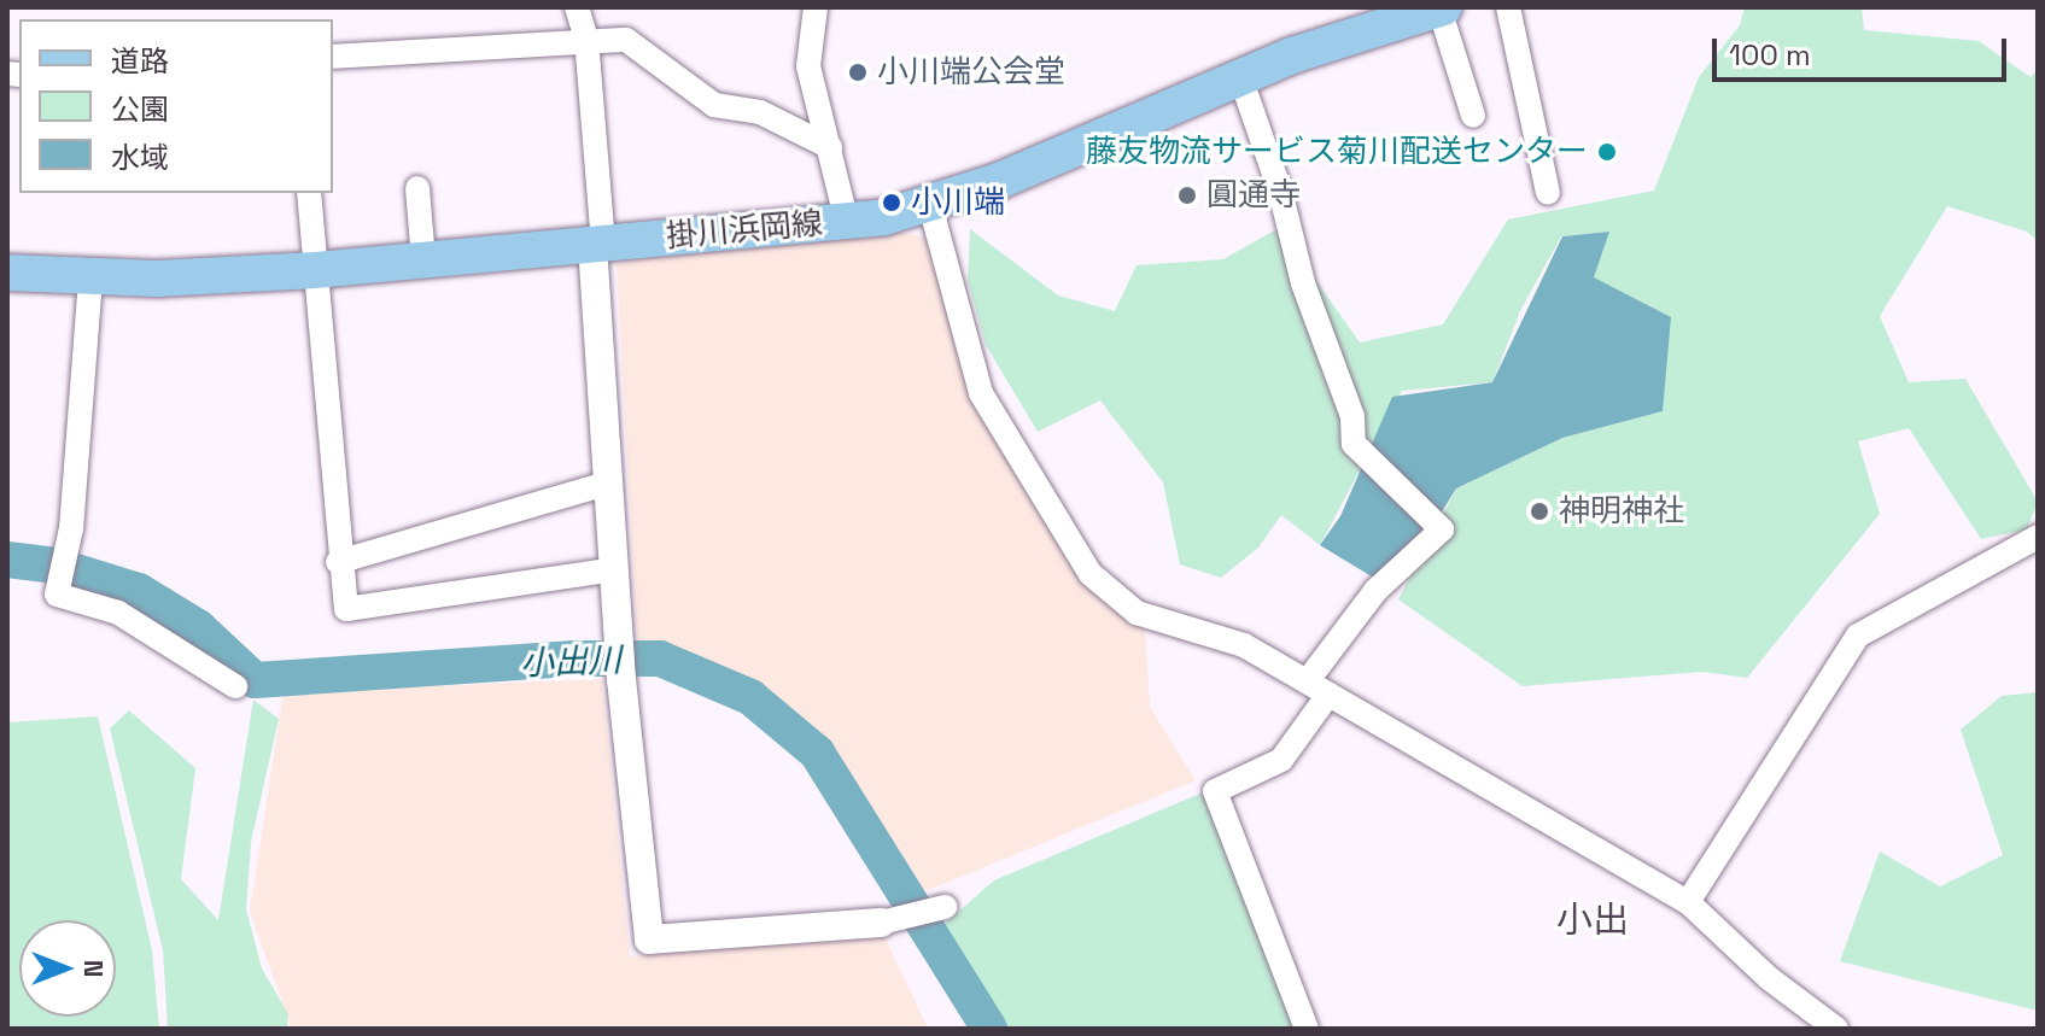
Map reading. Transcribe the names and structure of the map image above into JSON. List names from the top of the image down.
{
  "streets": {
    "main road": ["掛川浜岡線"]
  },
  "districts": ["小出"],
  "water": ["小出川"],
  "places": [
    "小川端公会堂",
    "藤友物流サービス菊川配送センター",
    "圓通寺",
    "小川端",
    "神明神社"
  ],
  "legend": ["道路", "公園", "水域"],
  "scale_bar": "100 m",
  "north": "right"
}
